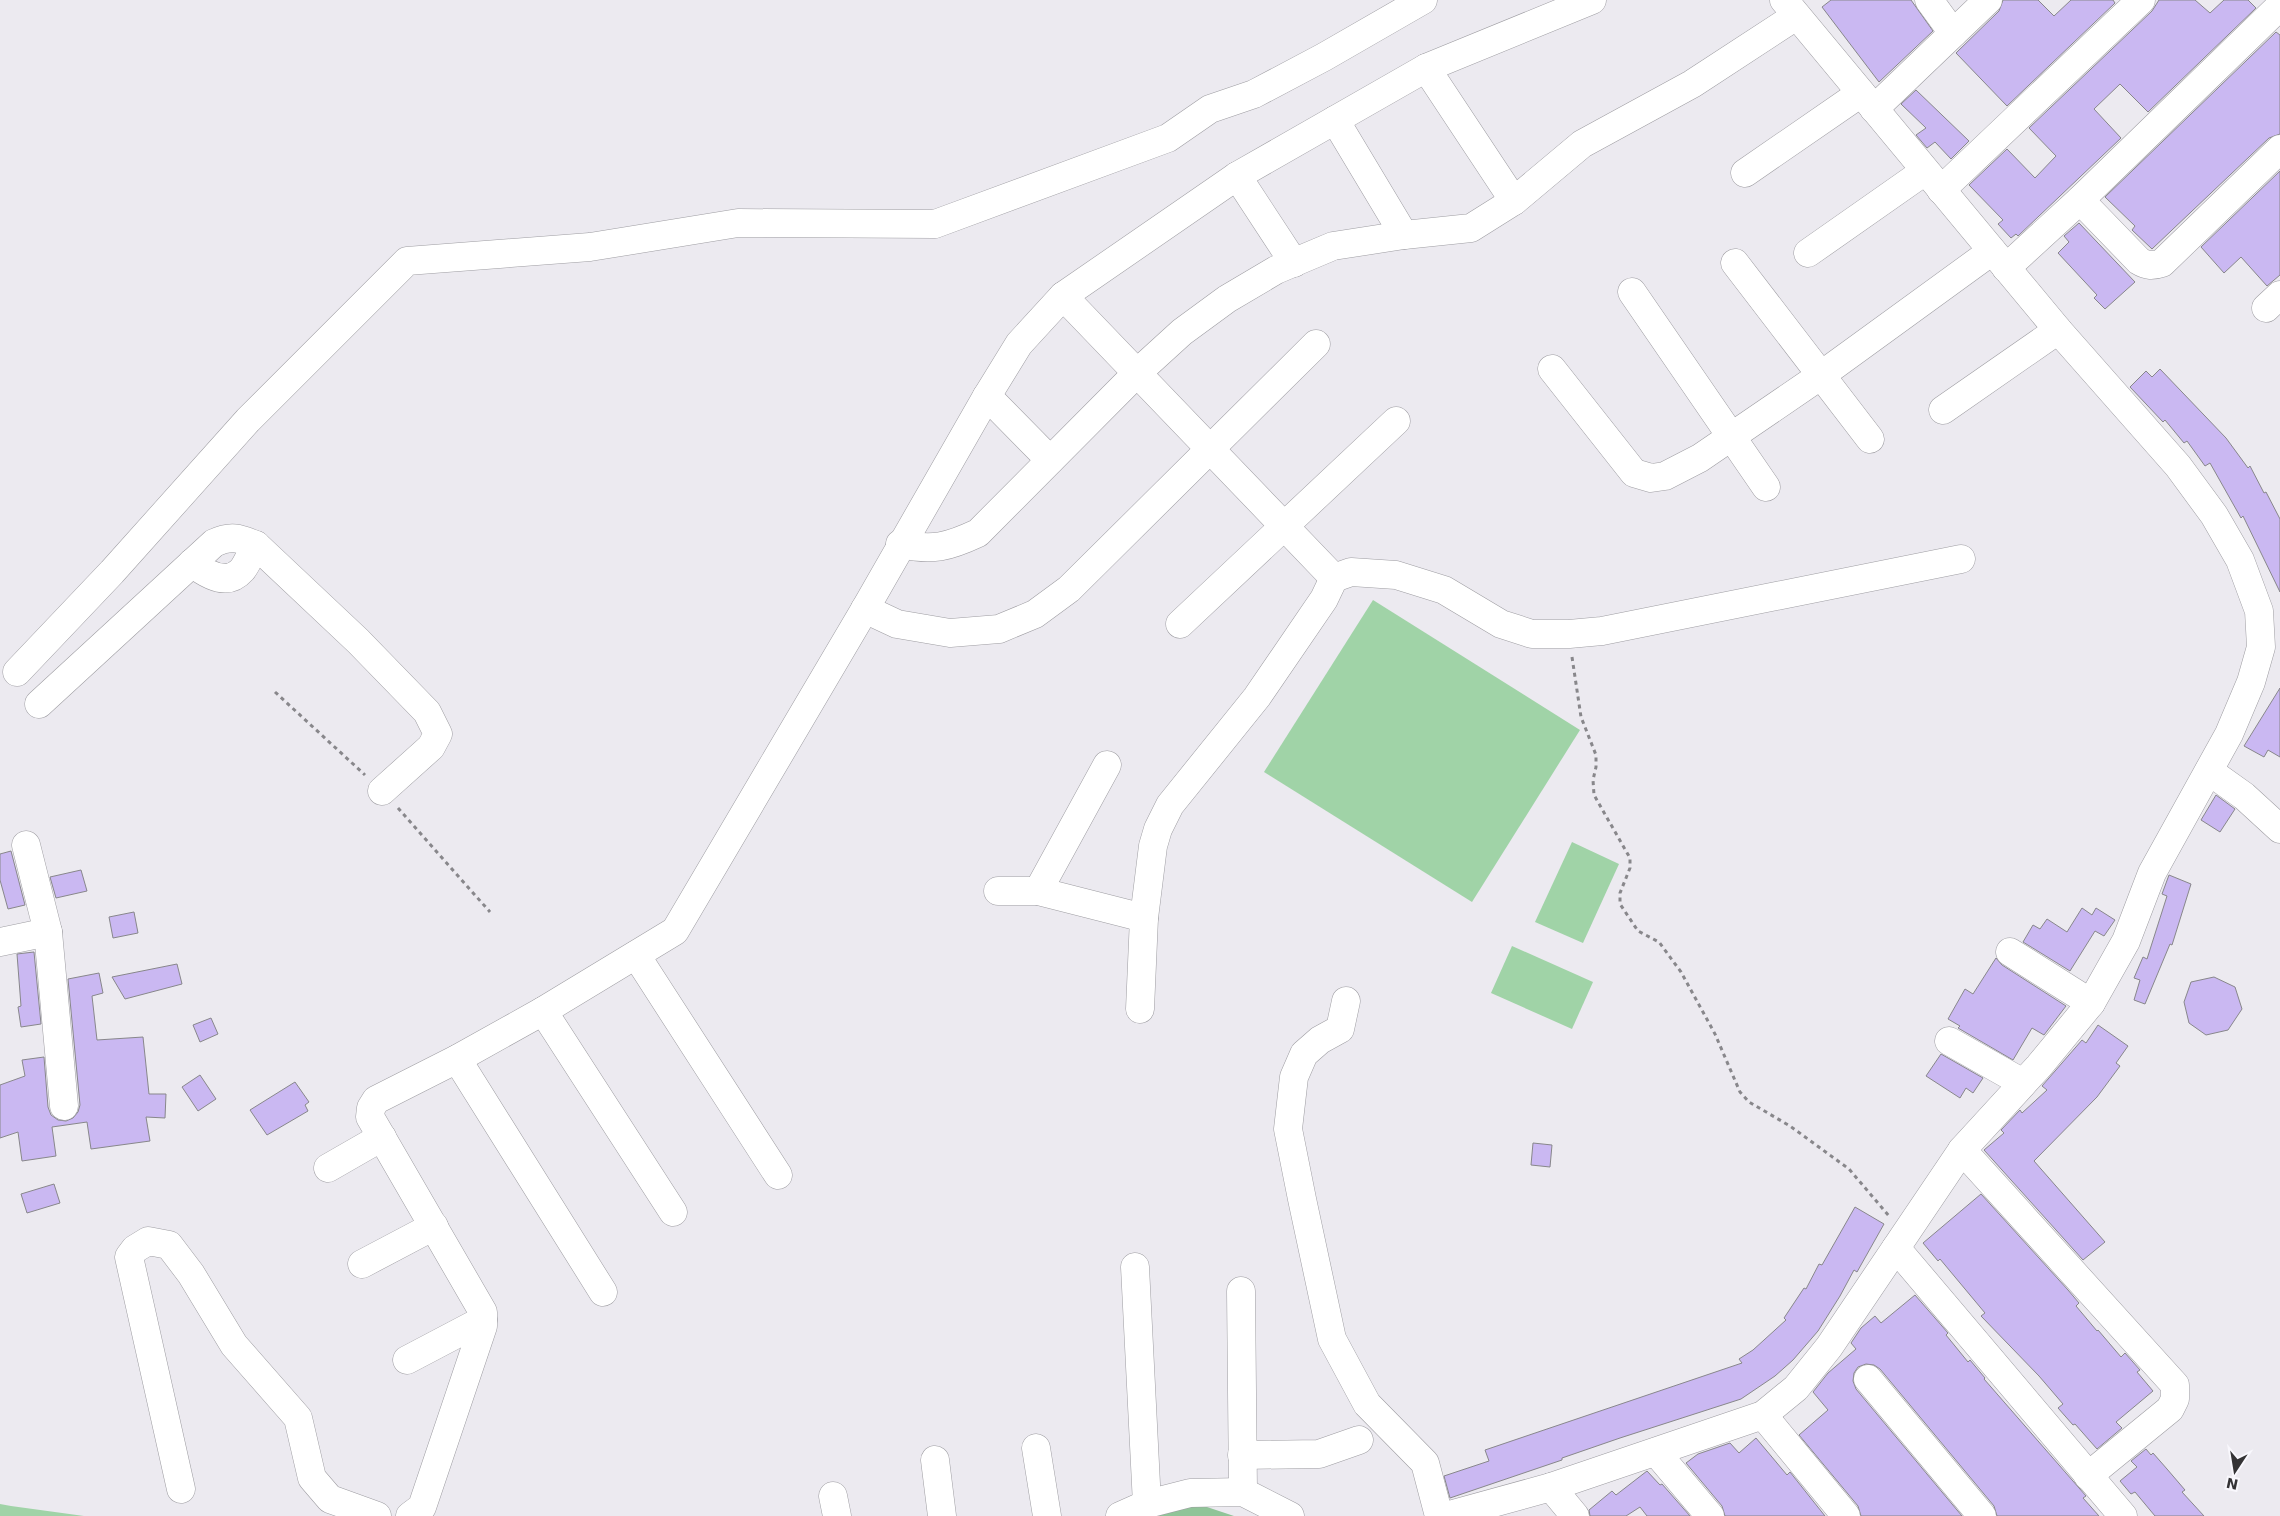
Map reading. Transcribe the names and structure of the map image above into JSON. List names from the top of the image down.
{
  "north": "bottom"
}
